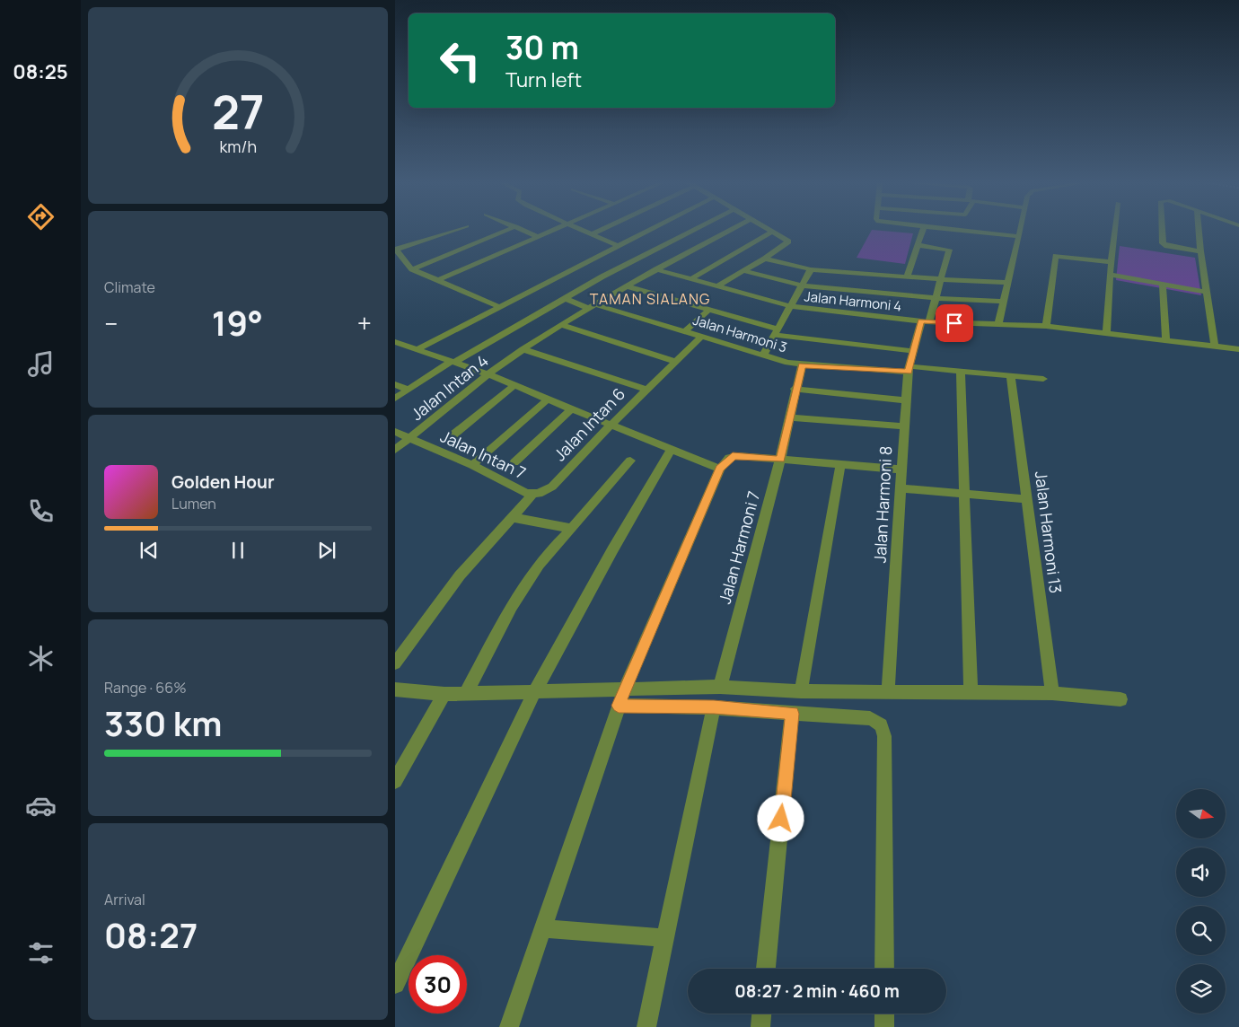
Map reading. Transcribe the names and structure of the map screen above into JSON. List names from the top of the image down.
{
  "streets": {
    "street": [
      "Jalan Harmoni 4",
      "Jalan Harmoni 3",
      "Jalan Intan 4",
      "Jalan Intan 6",
      "Jalan Intan 7",
      "Jalan Harmoni 8",
      "Jalan Harmoni 13",
      "Jalan Harmoni 7"
    ]
  },
  "crossings": [
    ["Jalan Harmoni 4", "Jalan Intan 4"],
    ["Jalan Harmoni 4", "Jalan Harmoni 8"],
    ["Jalan Harmoni 3", "Jalan Intan 4"],
    ["Jalan Harmoni 3", "Jalan Intan 6"],
    ["Jalan Harmoni 3", "Jalan Harmoni 8"],
    ["Jalan Harmoni 3", "Jalan Harmoni 13"],
    ["Jalan Harmoni 3", "Jalan Harmoni 7"],
    ["Jalan Intan 4", "Jalan Intan 7"],
    ["Jalan Intan 6", "Jalan Intan 7"]
  ],
  "districts": ["TAMAN SIALANG"],
  "north": "right",
  "page": {
    "tabs": "08:25",
    "turn": ["30 m", "Turn left"],
    "tile": [
      "Climate",
      ["Range · 66%", "330 km"],
      ["Arrival", "08:27"]
    ],
    "heat": ["−", "19°", "+"],
    "song": ["Golden Hour", "Lumen"],
    "limit": "30",
    "trip": "08:27 · 2 min · 460 m",
    "gauge": ["27", "km/h"]
  }
}
